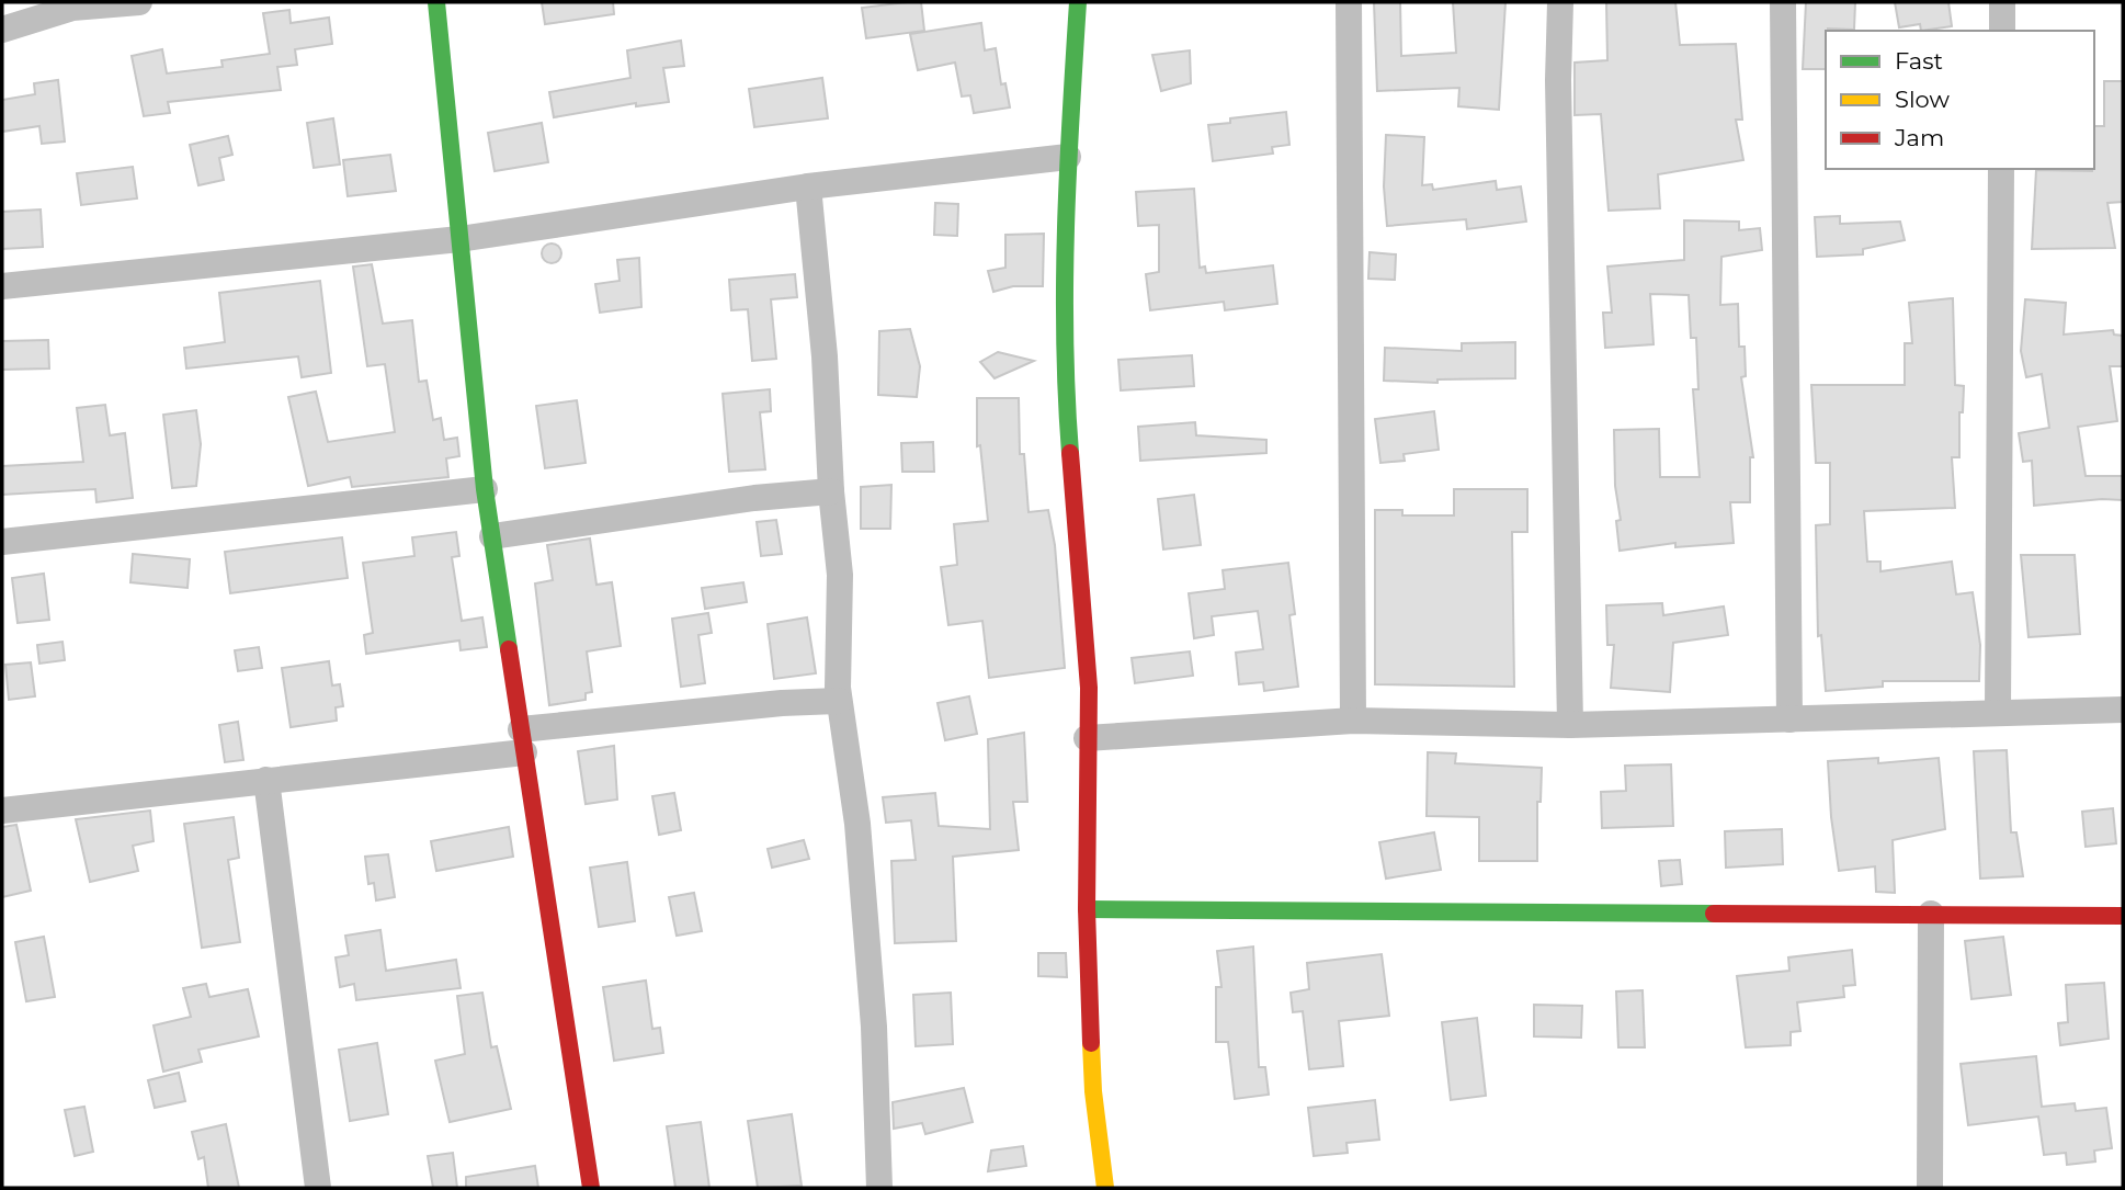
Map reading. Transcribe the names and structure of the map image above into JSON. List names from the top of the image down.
{
  "legend": ["Fast", "Slow", "Jam"]
}
